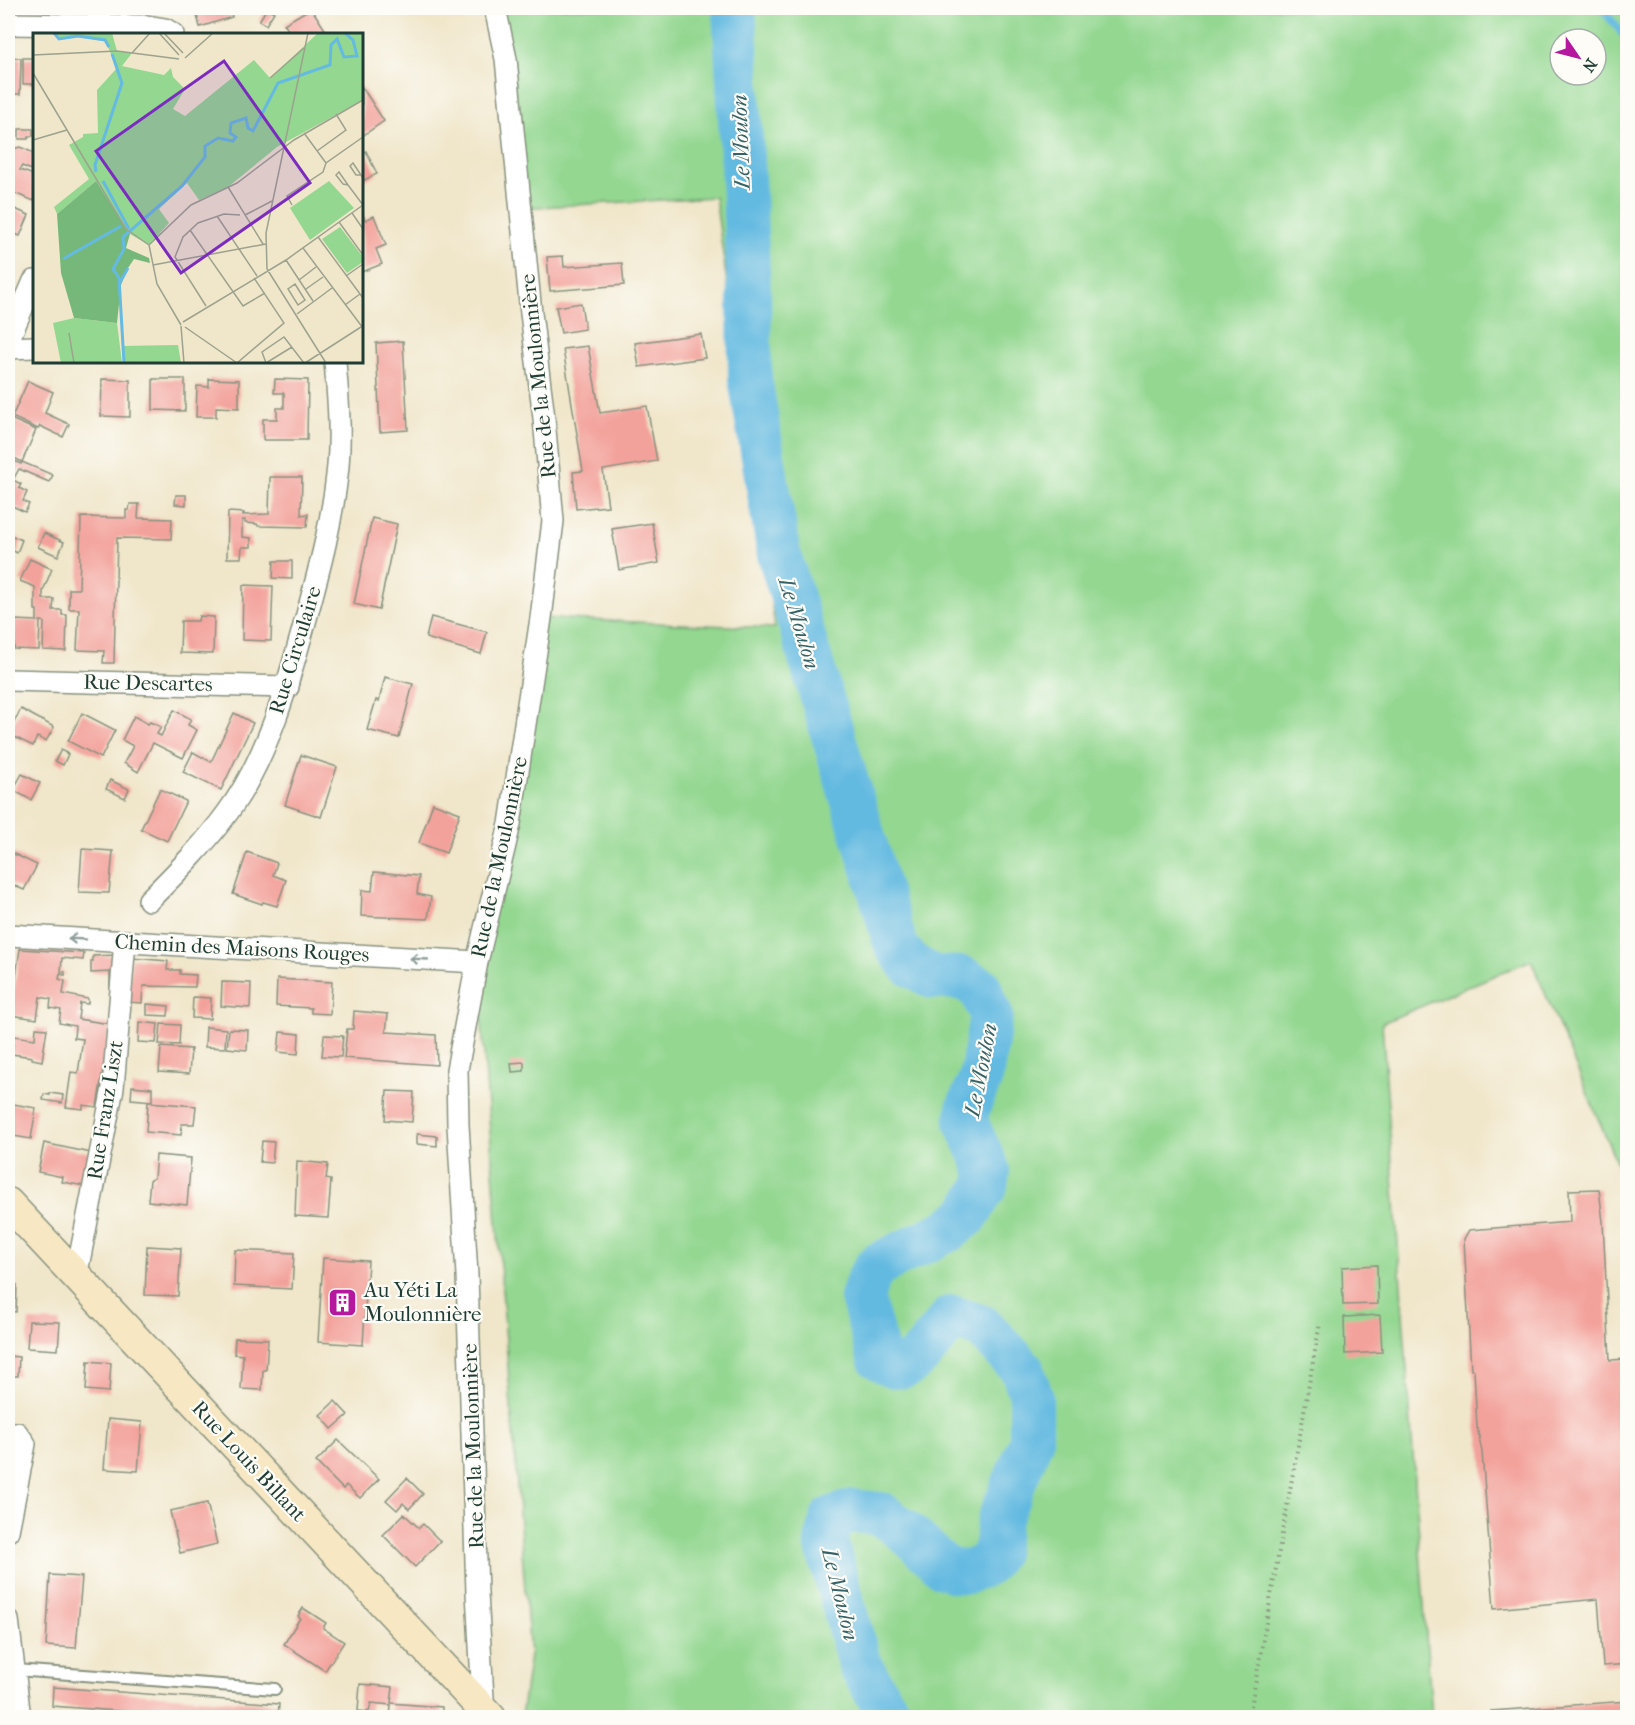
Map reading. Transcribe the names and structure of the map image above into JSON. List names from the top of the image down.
{
  "streets": {
    "street": [
      "Rue de la Moulonnière",
      "Rue Circulaire",
      "Rue Descartes",
      "Chemin des Maisons Rouges",
      "Rue Franz Liszt",
      "Rue Louis Billant"
    ]
  },
  "crossings": [
    ["Rue de la Moulonnière", "Chemin des Maisons Rouges"],
    ["Rue de la Moulonnière", "Rue Louis Billant"],
    ["Rue Circulaire", "Rue Descartes"],
    ["Chemin des Maisons Rouges", "Rue Franz Liszt"],
    ["Rue Franz Liszt", "Rue Louis Billant"]
  ],
  "one_way": ["Chemin des Maisons Rouges"],
  "water": ["Le Moulon"],
  "places": {
    "building": ["Au Yéti La Moulonnière"]
  },
  "north": "bottom right"
}
